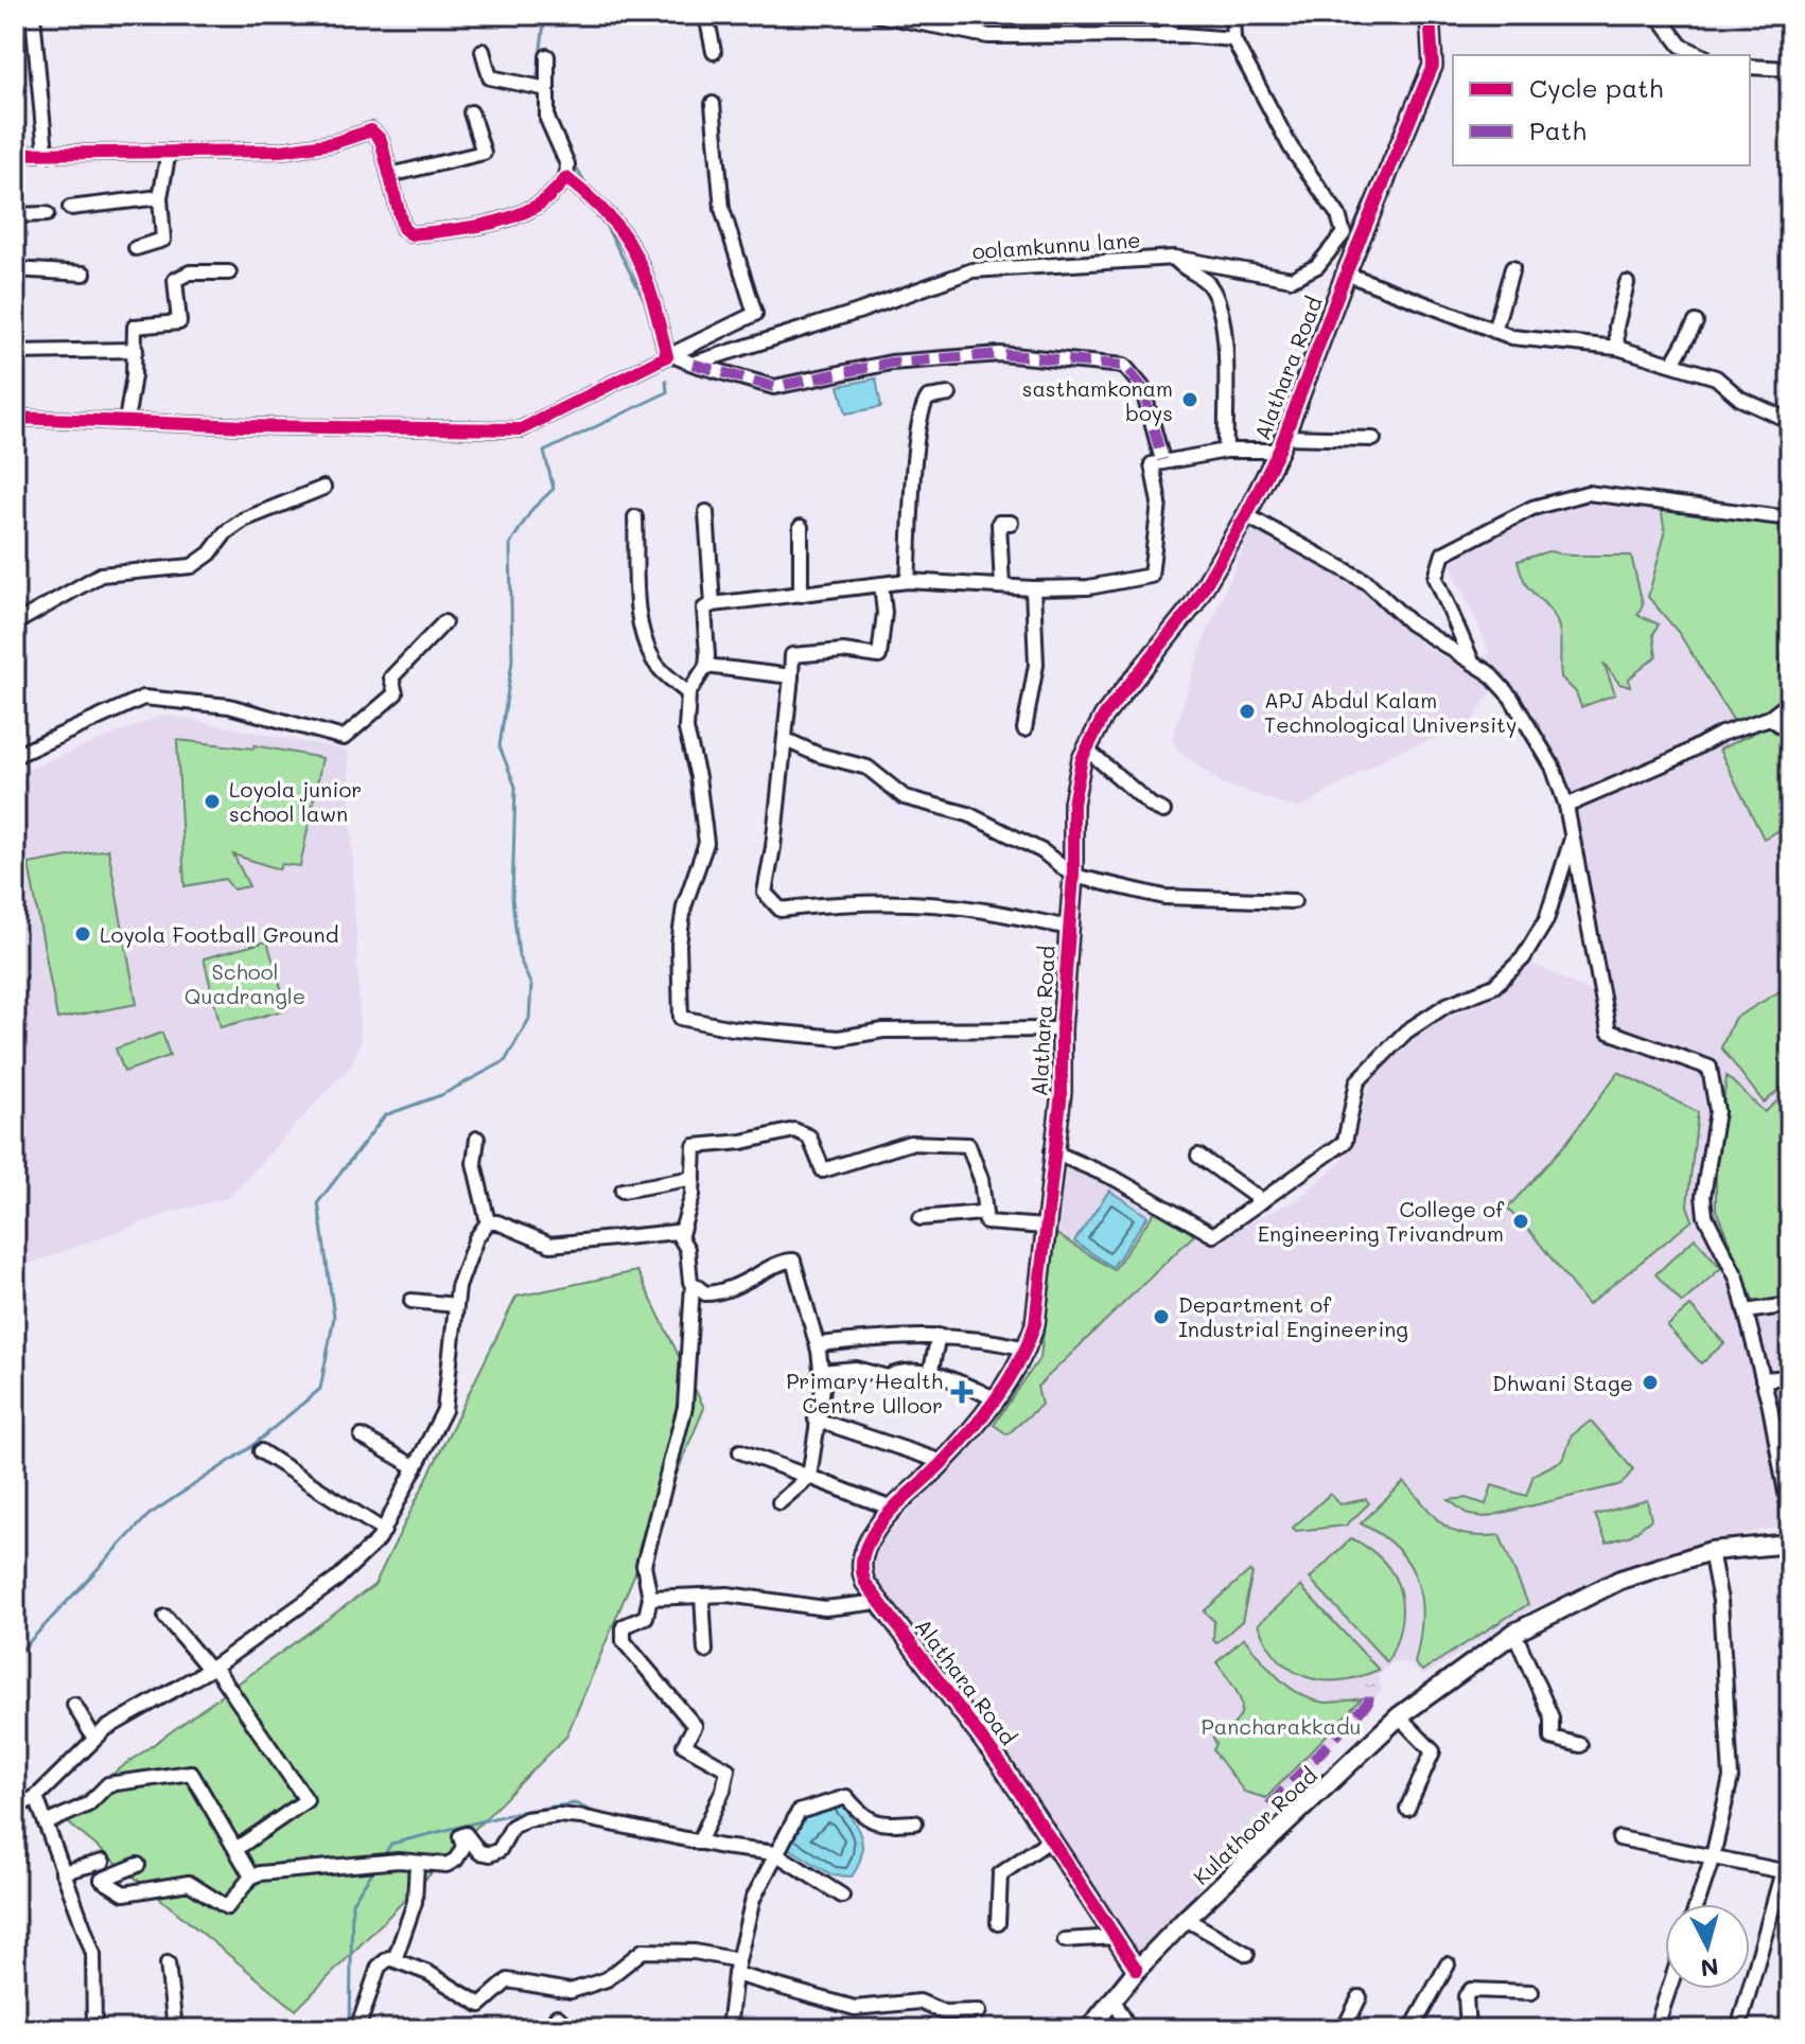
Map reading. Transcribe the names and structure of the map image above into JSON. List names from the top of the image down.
{
  "streets": {
    "street": ["oolamkunnu lane", "Alathara Road", "Kulathoor Road"]
  },
  "crossings": [
    ["Alathara Road", "Kulathoor Road"]
  ],
  "parks": ["School Quadrangle", "Pancharakkadu"],
  "places": {
    "other": [
      "sasthamkonam boys",
      "APJ Abdul Kalam Technological University",
      "Loyola junior school lawn",
      "Loyola Football Ground",
      "College of Engineering Trivandrum",
      "Department of Industrial Engineering",
      "Dhwani Stage"
    ],
    "health": ["Primary Health Centre Ulloor"]
  },
  "legend": ["Cycle path", "Path"],
  "north": "bottom"
}
